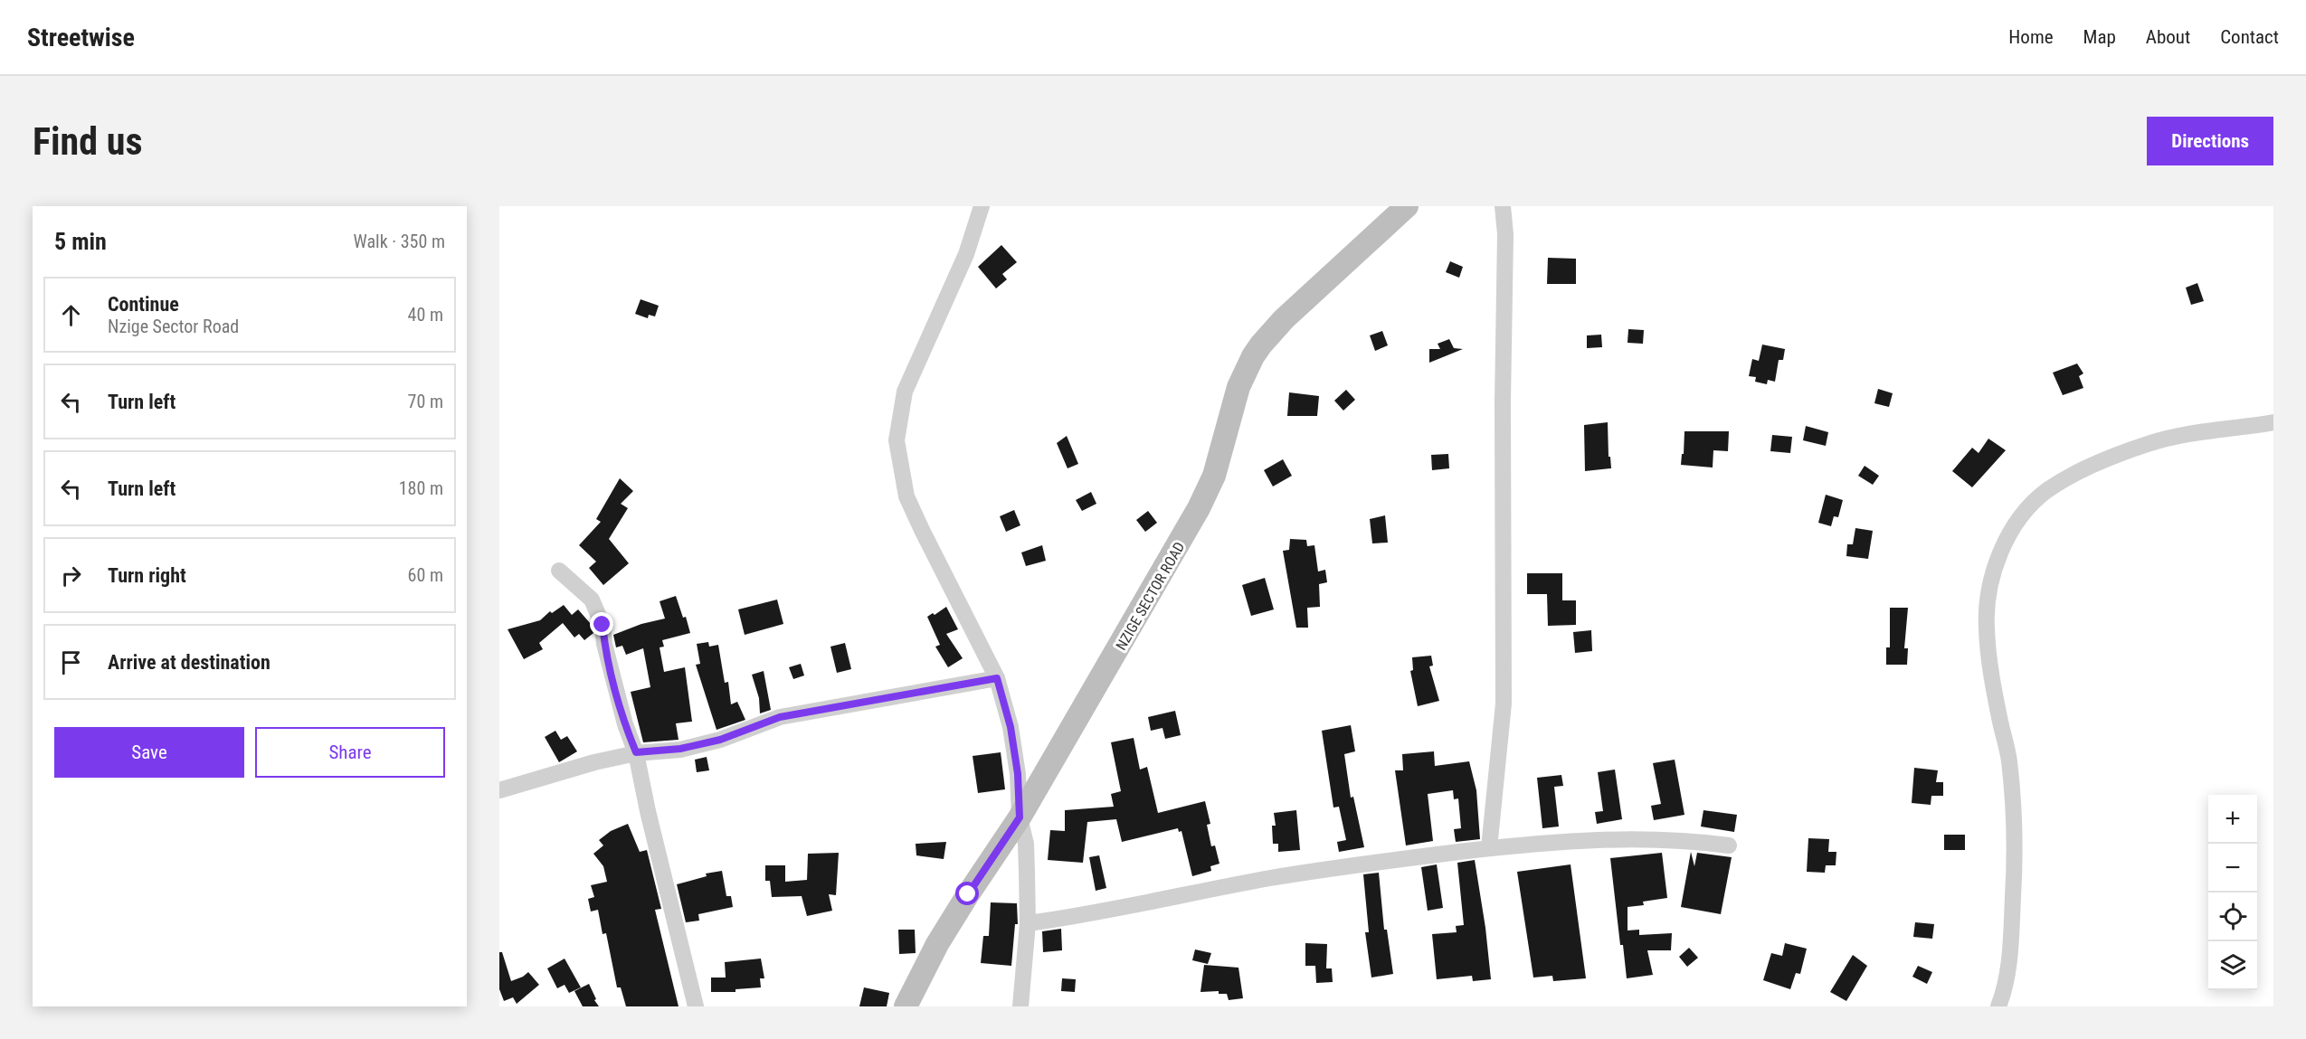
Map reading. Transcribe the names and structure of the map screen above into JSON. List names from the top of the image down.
{
  "streets": {
    "main road": ["NZIGE SECTOR ROAD"]
  },
  "page": {
    "header": "Streetwise",
    "nav": [
      "Home",
      "Map",
      "About",
      "Contact"
    ],
    "buttons": [
      "Directions",
      ["Save", "Share"]
    ],
    "title": "Find us",
    "heading": ["5 min", "Walk · 350 m"],
    "list": [
      ["Continue", "Nzige Sector Road", "40 m"],
      ["Turn left", "70 m"],
      ["Turn left", "180 m"],
      ["Turn right", "60 m"],
      "Arrive at destination"
    ],
    "map_buttons": ["+", "−"]
  }
}
